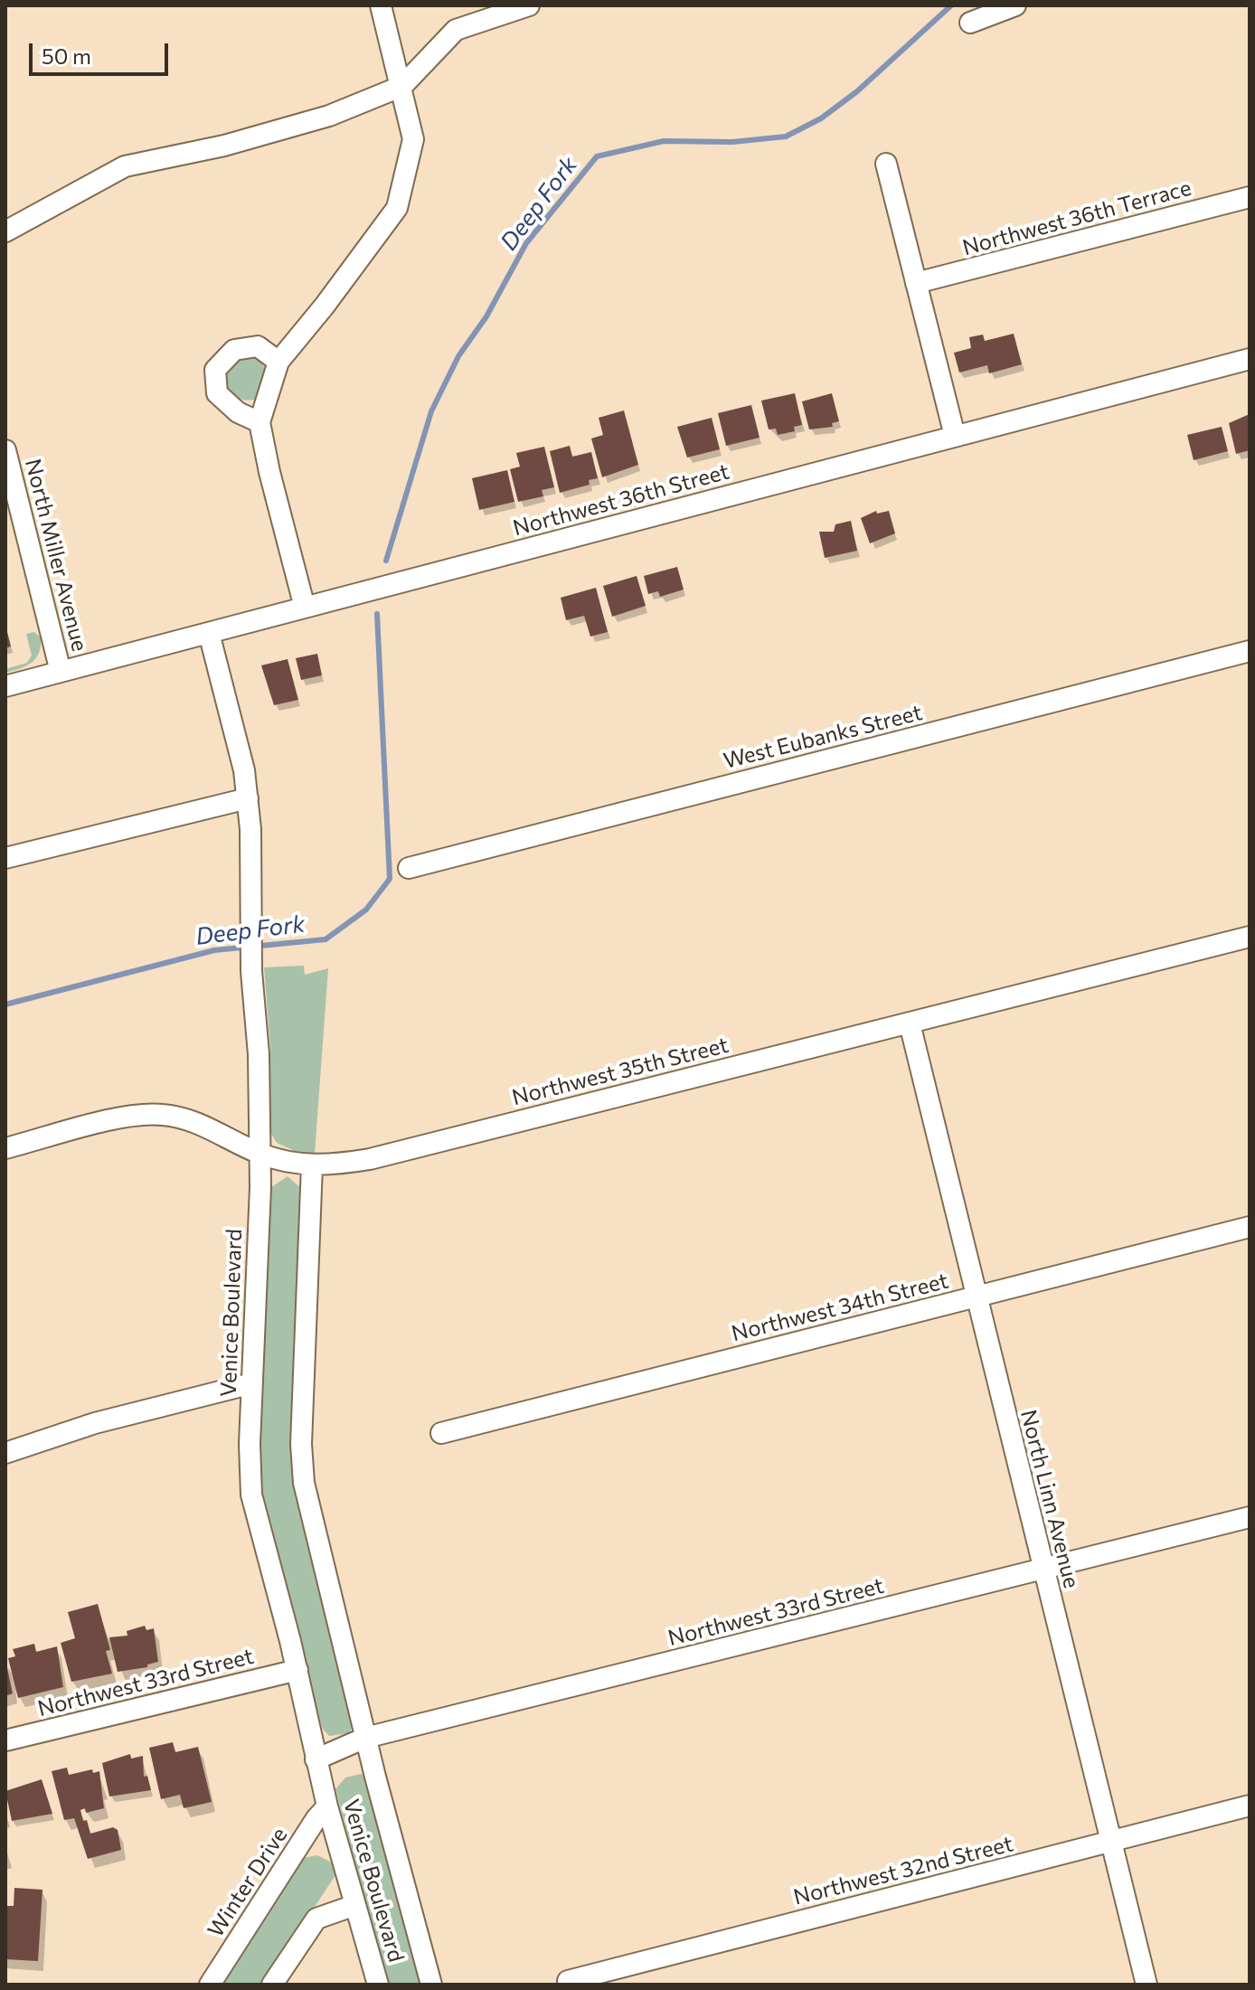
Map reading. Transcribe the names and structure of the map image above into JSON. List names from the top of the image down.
{
  "streets": {
    "street": [
      "Northwest 36th Terrace",
      "Northwest 36th Street",
      "North Miller Avenue",
      "West Eubanks Street",
      "Northwest 35th Street",
      "Northwest 34th Street",
      "Venice Boulevard",
      "North Linn Avenue",
      "Northwest 33rd Street",
      "Northwest 32nd Street",
      "Winter Drive"
    ]
  },
  "crossings": [
    ["Northwest 36th Street", "North Miller Avenue"],
    ["Northwest 36th Street", "Venice Boulevard"],
    ["Northwest 35th Street", "Venice Boulevard"],
    ["Northwest 35th Street", "North Linn Avenue"],
    ["Northwest 34th Street", "North Linn Avenue"],
    ["Venice Boulevard", "Northwest 33rd Street"],
    ["Venice Boulevard", "Winter Drive"],
    ["North Linn Avenue", "Northwest 33rd Street"],
    ["North Linn Avenue", "Northwest 32nd Street"]
  ],
  "water": ["Deep Fork"],
  "scale_bar": "50 m"
}
